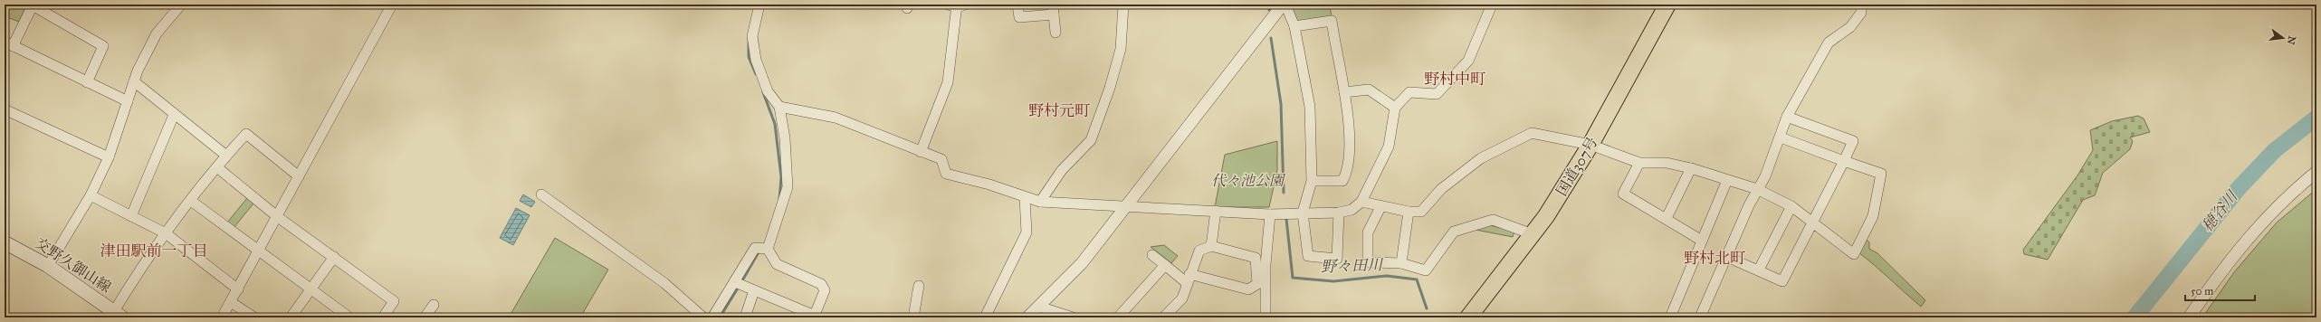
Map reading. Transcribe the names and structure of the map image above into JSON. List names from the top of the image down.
{
  "streets": {
    "highway": ["国道307号"],
    "main road": ["交野久御山線"]
  },
  "districts": [
    "野村中町",
    "野村元町",
    "津田駅前一丁目",
    "野村北町"
  ],
  "water": ["穂谷川", "野々田川"],
  "parks": ["代々池公園"],
  "scale_bar": "50 m",
  "north": "right"
}
